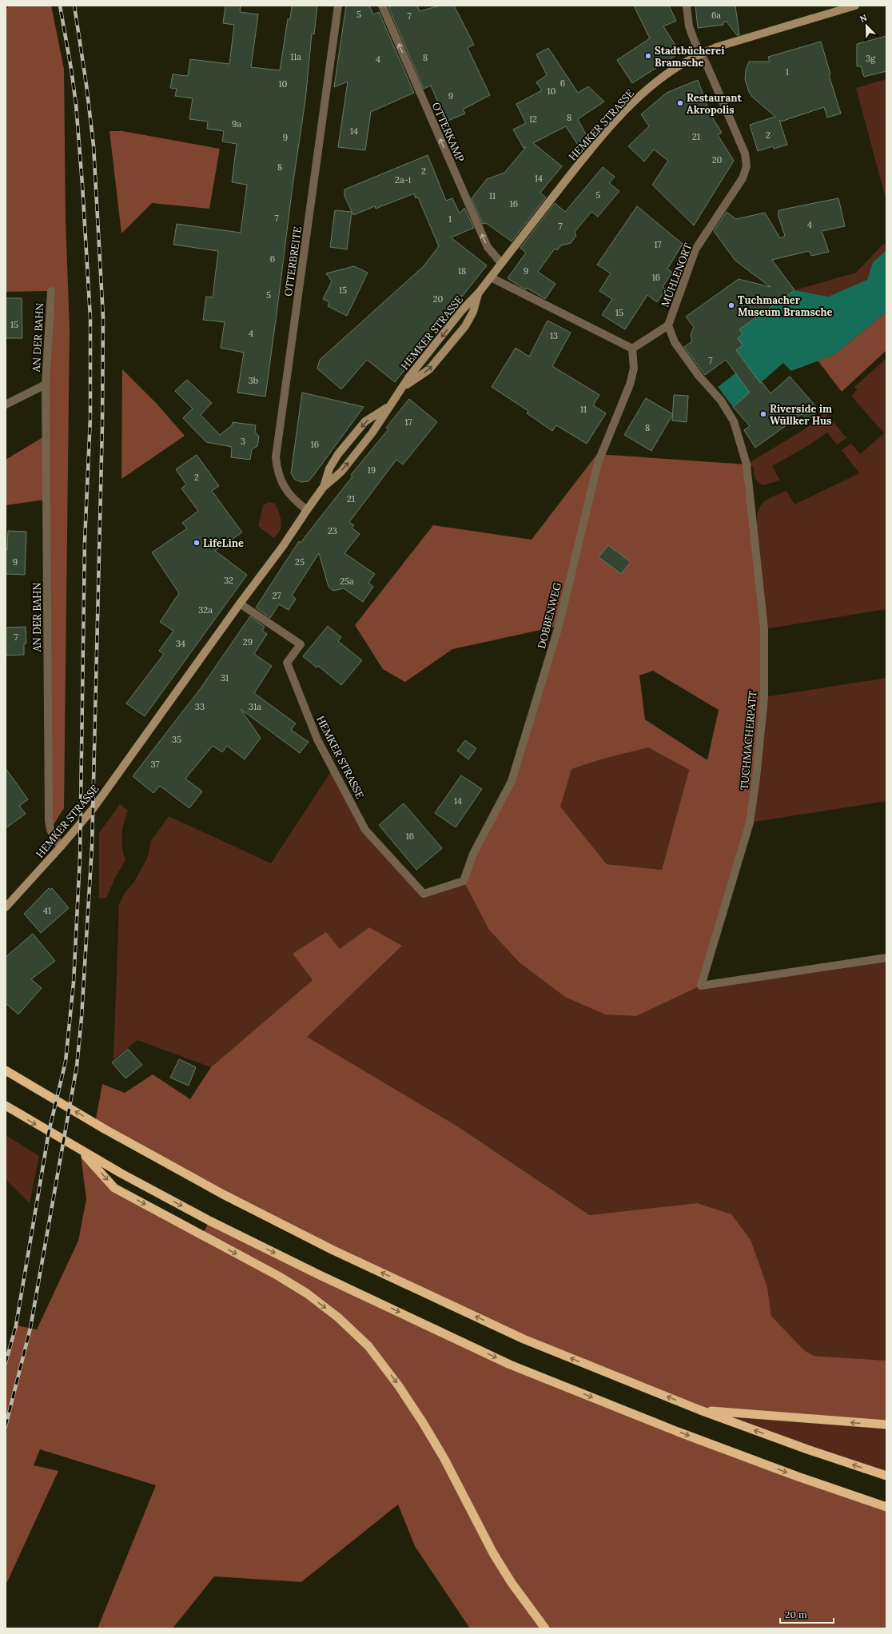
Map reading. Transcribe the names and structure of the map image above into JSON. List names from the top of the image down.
{
  "streets": {
    "main road": ["HEMKER STRASSE"],
    "street": [
      "OTTERKAMP",
      "OTTERBREITE",
      "MÜHLENORT",
      "AN DER BAHN",
      "DOBBENWEG",
      "TUCHMACHERPATT"
    ]
  },
  "crossings": [
    ["HEMKER STRASSE", "OTTERKAMP"],
    ["HEMKER STRASSE", "OTTERBREITE"],
    ["HEMKER STRASSE", "MÜHLENORT"],
    ["HEMKER STRASSE", "AN DER BAHN"],
    ["HEMKER STRASSE", "DOBBENWEG"],
    ["MÜHLENORT", "TUCHMACHERPATT"]
  ],
  "one_way": ["OTTERKAMP"],
  "places": [
    "Stadtbücherei Bramsche",
    "Restaurant Akropolis",
    "Tuchmacher Museum Bramsche",
    "Riverside im Wüllker Hus",
    "LifeLine"
  ],
  "house_numbers": [
    "5",
    "6a",
    "7",
    "11a",
    "8",
    "3g",
    "4",
    "1",
    "6",
    "10",
    "10",
    "9",
    "8",
    "12",
    "9a",
    "14",
    "2",
    "21",
    "9",
    "20",
    "8",
    "2",
    "14",
    "2a-i",
    "5",
    "11",
    "16",
    "7",
    "1",
    "4",
    "7",
    "17",
    "6",
    "18",
    "9",
    "16",
    "15",
    "5",
    "20",
    "15",
    "15",
    "4",
    "13",
    "7",
    "3b",
    "11",
    "17",
    "8",
    "3",
    "16",
    "19",
    "2",
    "21",
    "23",
    "9",
    "25",
    "32",
    "25a",
    "27",
    "32a",
    "7",
    "29",
    "34",
    "31",
    "33",
    "31a",
    "35",
    "37",
    "14",
    "16",
    "41"
  ],
  "scale_bar": "20 m",
  "north": "top left"
}
